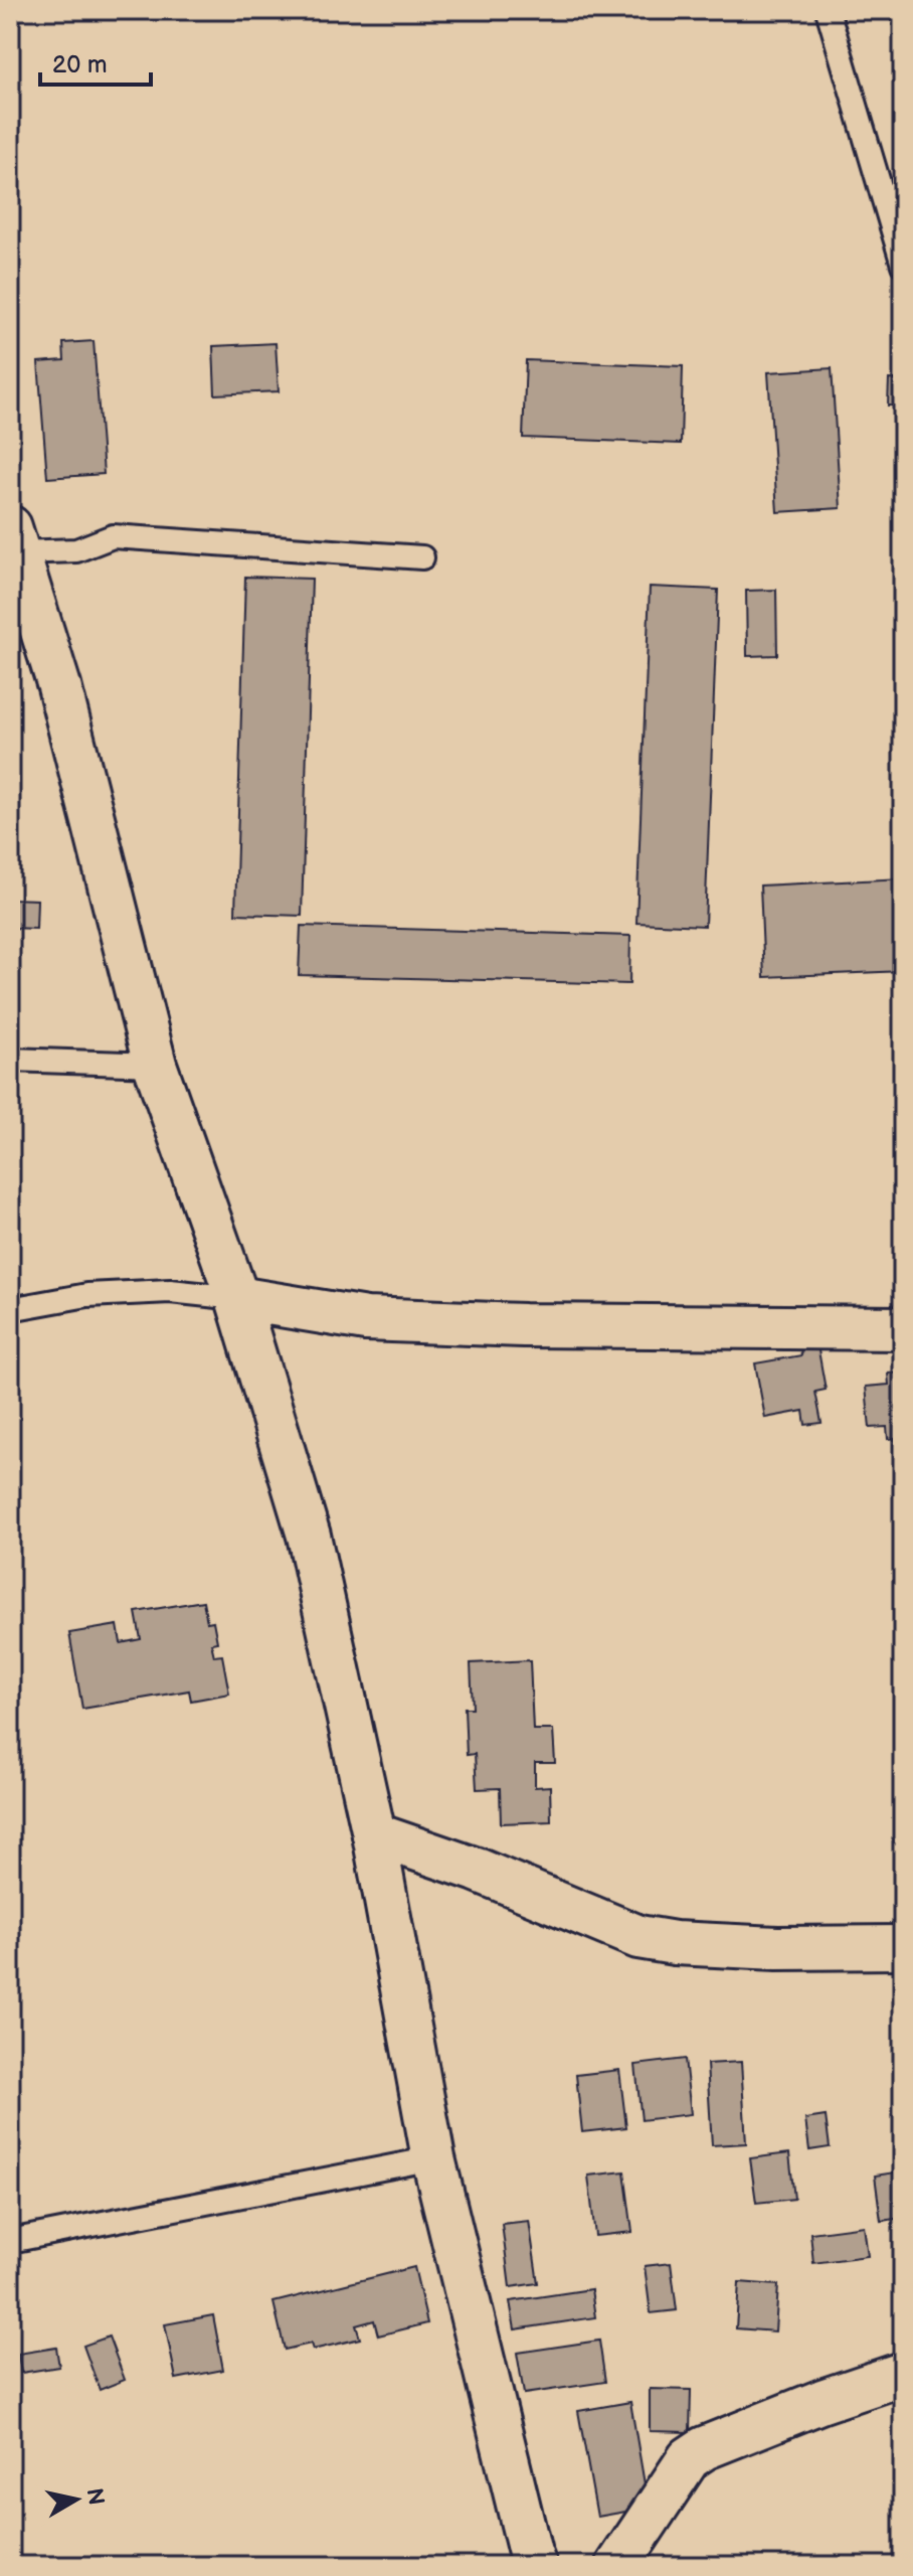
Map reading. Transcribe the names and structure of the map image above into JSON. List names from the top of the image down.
{
  "scale_bar": "20 m",
  "north": "right"
}
